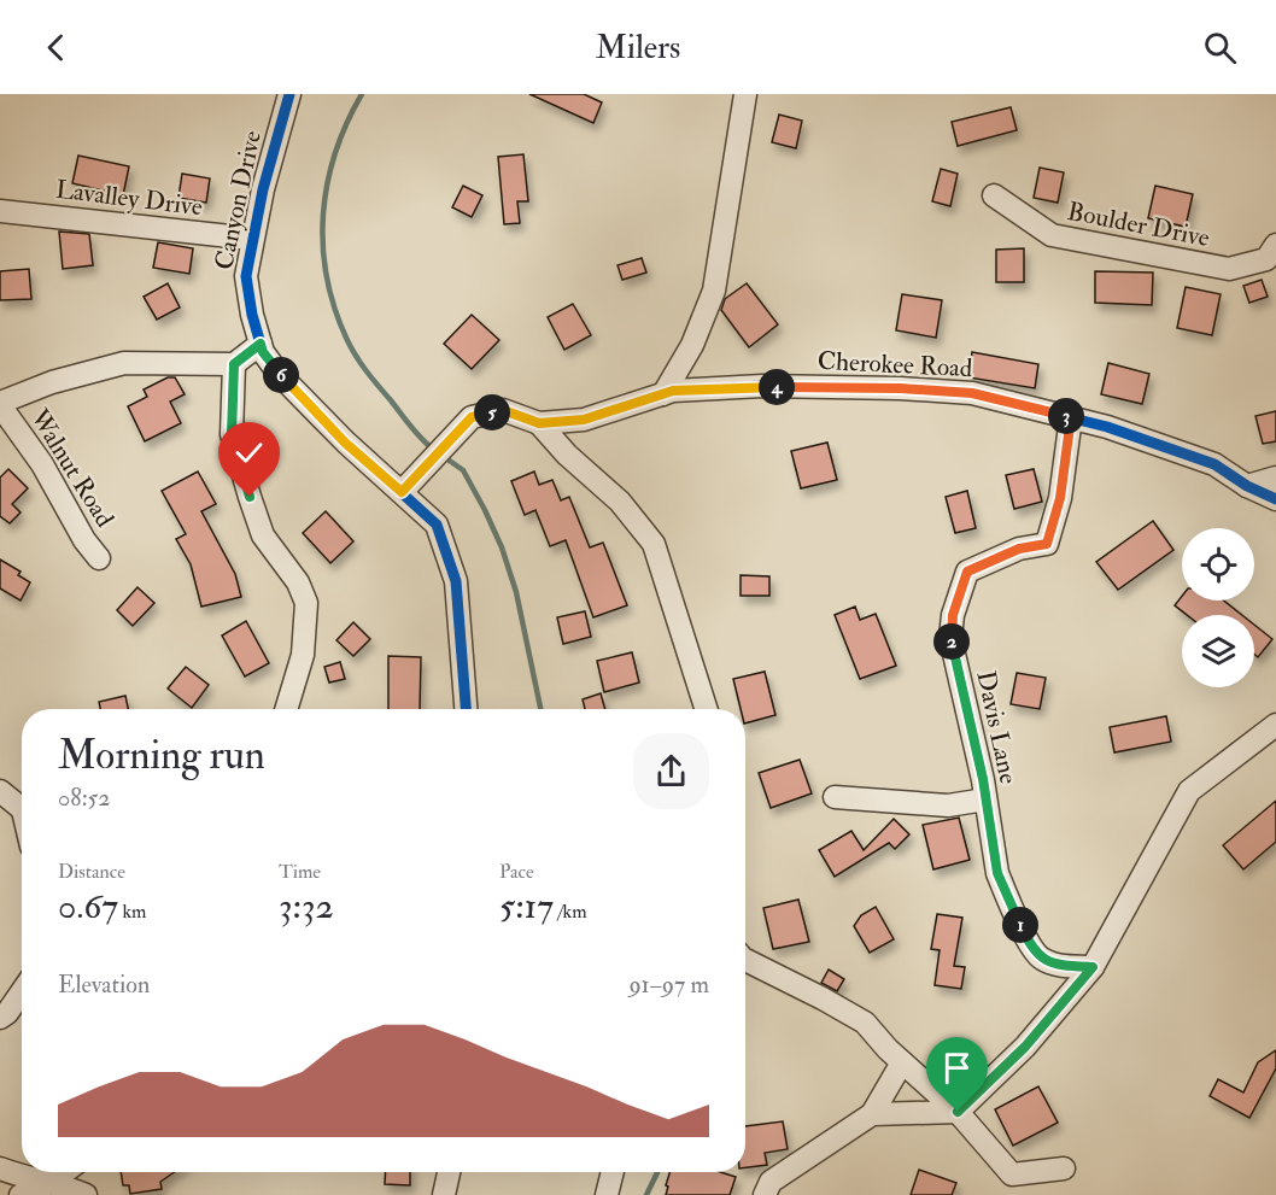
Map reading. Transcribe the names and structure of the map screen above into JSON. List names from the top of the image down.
{
  "streets": {
    "street": [
      "Lavalley Drive",
      "Canyon Drive",
      "Boulder Drive",
      "Cherokee Road",
      "Walnut Road",
      "Davis Lane"
    ]
  },
  "crossings": [
    ["Lavalley Drive", "Canyon Drive"],
    ["Canyon Drive", "Cherokee Road"],
    ["Cherokee Road", "Davis Lane"]
  ],
  "page": {
    "header": "Milers",
    "pins": [
      "6",
      "4",
      "5",
      "3",
      "2",
      "1"
    ],
    "heading": ["Morning run", "08:52"],
    "stats": [
      ["Distance", "0.67 km"],
      ["Time", "3:32"],
      ["Pace", "5:17 /km"]
    ],
    "chart": ["Elevation", "91–97 m"]
  }
}
